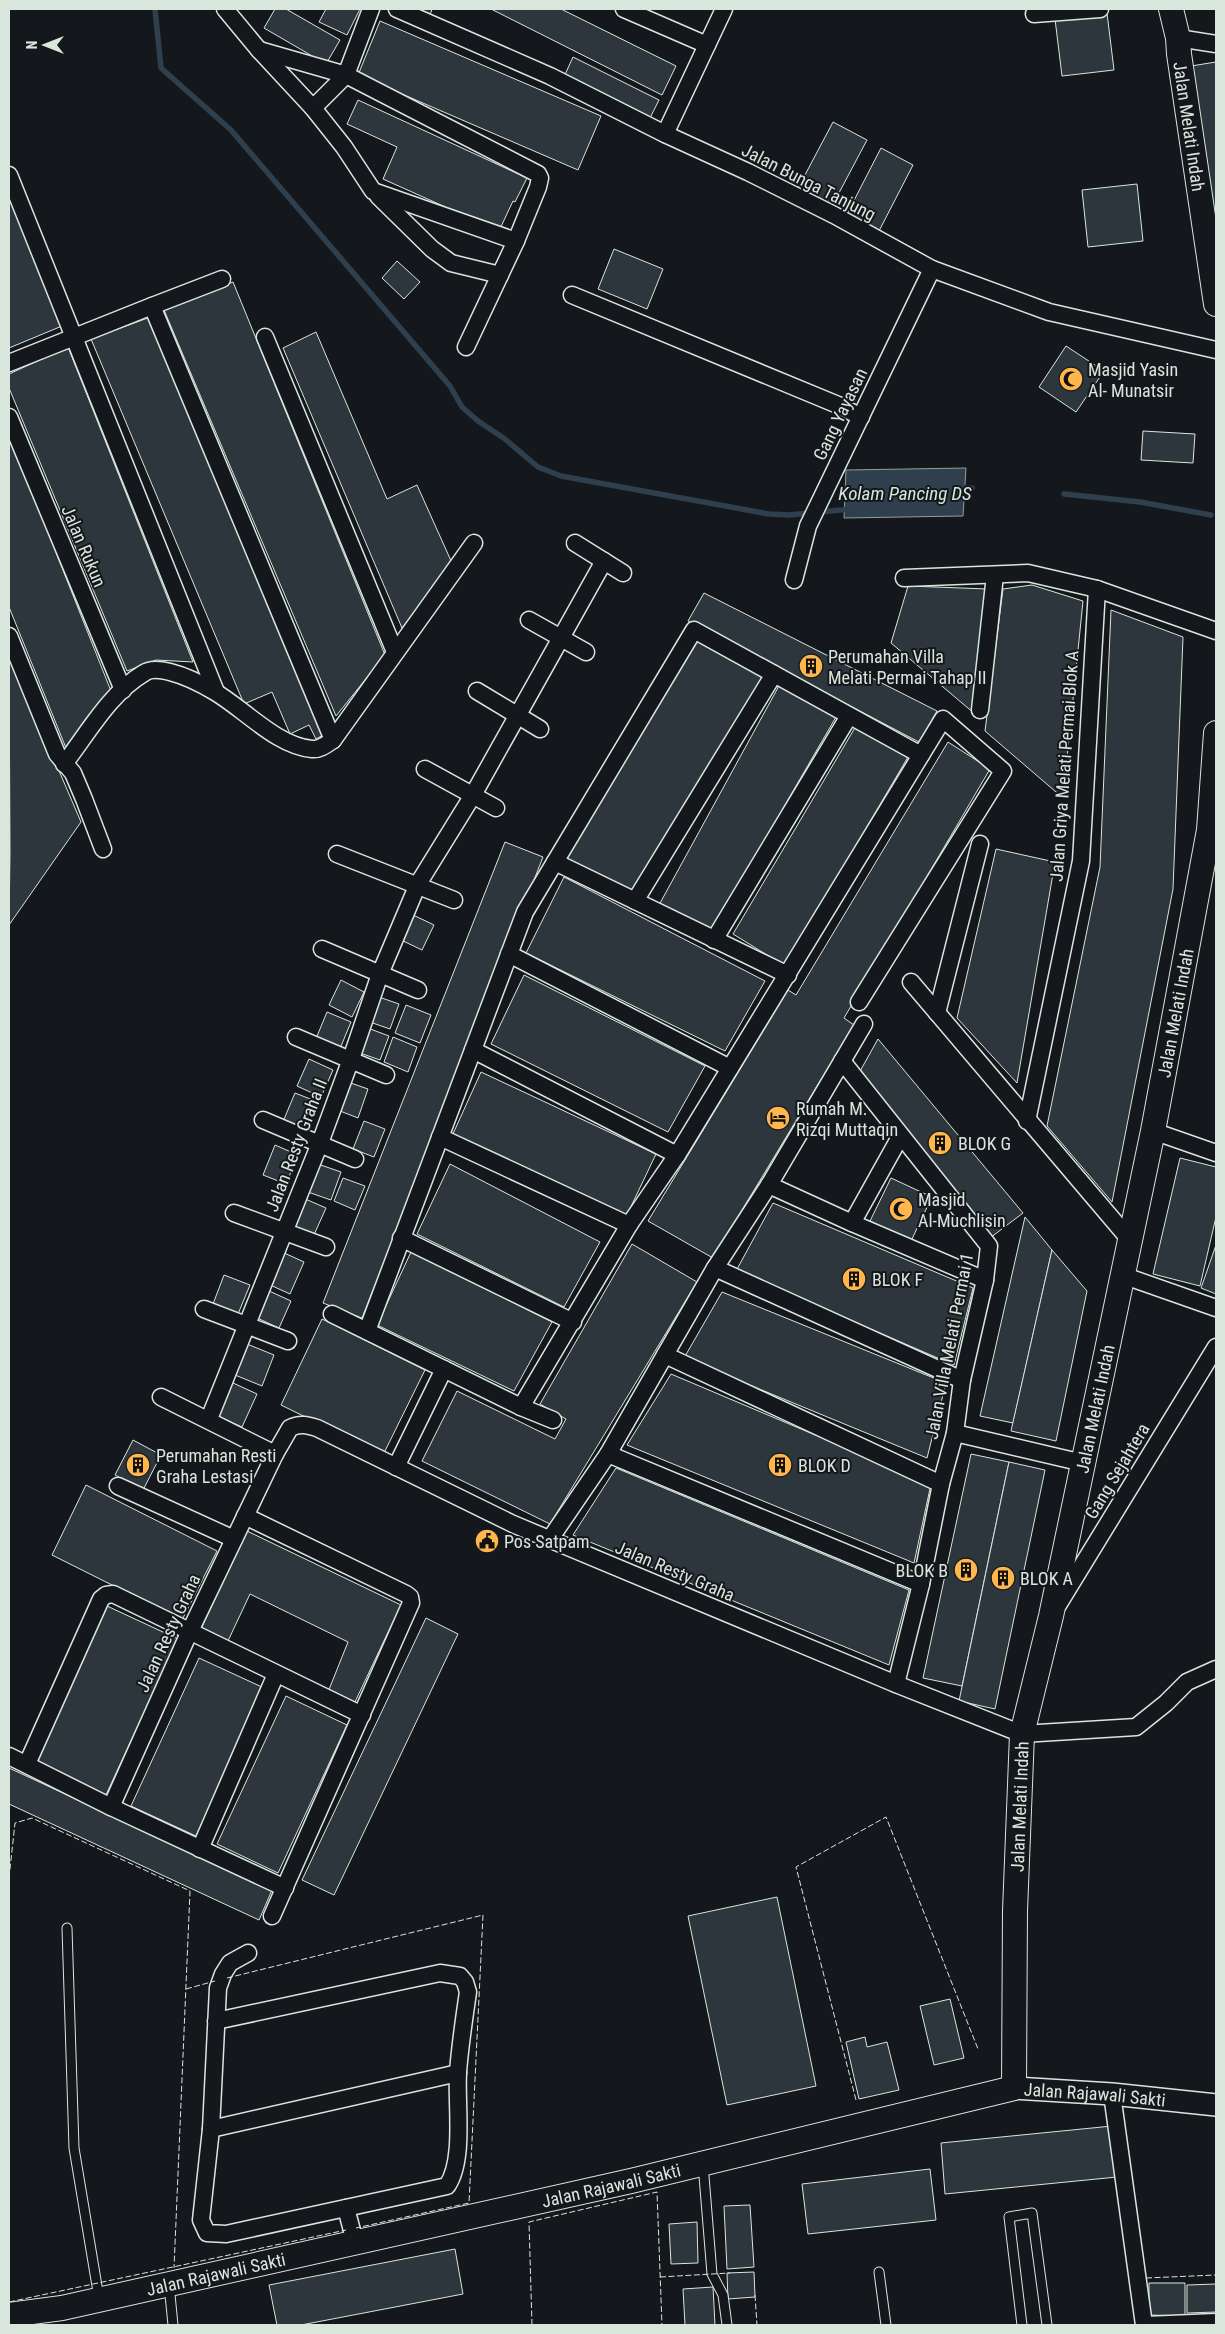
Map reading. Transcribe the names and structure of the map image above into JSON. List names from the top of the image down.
{
  "streets": {
    "main road": ["Jalan Melati Indah", "Jalan Rajawali Sakti"],
    "street": [
      "Jalan Bunga Tanjung",
      "Gang Yayasan",
      "Jalan Rukun",
      "Jalan Griya Melati Permai Blok A",
      "Jalan Resty Graha II",
      "Jalan Villa Melati Permai 1",
      "Gang Sejahtera",
      "Jalan Resty Graha"
    ]
  },
  "crossings": [
    ["Jalan Melati Indah", "Gang Sejahtera"],
    ["Jalan Melati Indah", "Jalan Resty Graha"],
    ["Jalan Melati Indah", "Jalan Rajawali Sakti"],
    ["Jalan Bunga Tanjung", "Gang Yayasan"],
    ["Jalan Villa Melati Permai 1", "Jalan Resty Graha"]
  ],
  "water": ["Kolam Pancing DS"],
  "places": {
    "mosque": ["Masjid Yasin Al- Munatsir", "Masjid Al-Muchlisin"],
    "building": [
      "Perumahan Villa Melati Permai Tahap II",
      "BLOK G",
      "BLOK F",
      "Perumahan Resti Graha Lestasi",
      "BLOK D",
      "BLOK B",
      "BLOK A"
    ],
    "hotel": ["Rumah M. Rizqi Muttaqin"],
    "public building": ["Pos Satpam"]
  },
  "north": "left"
}
